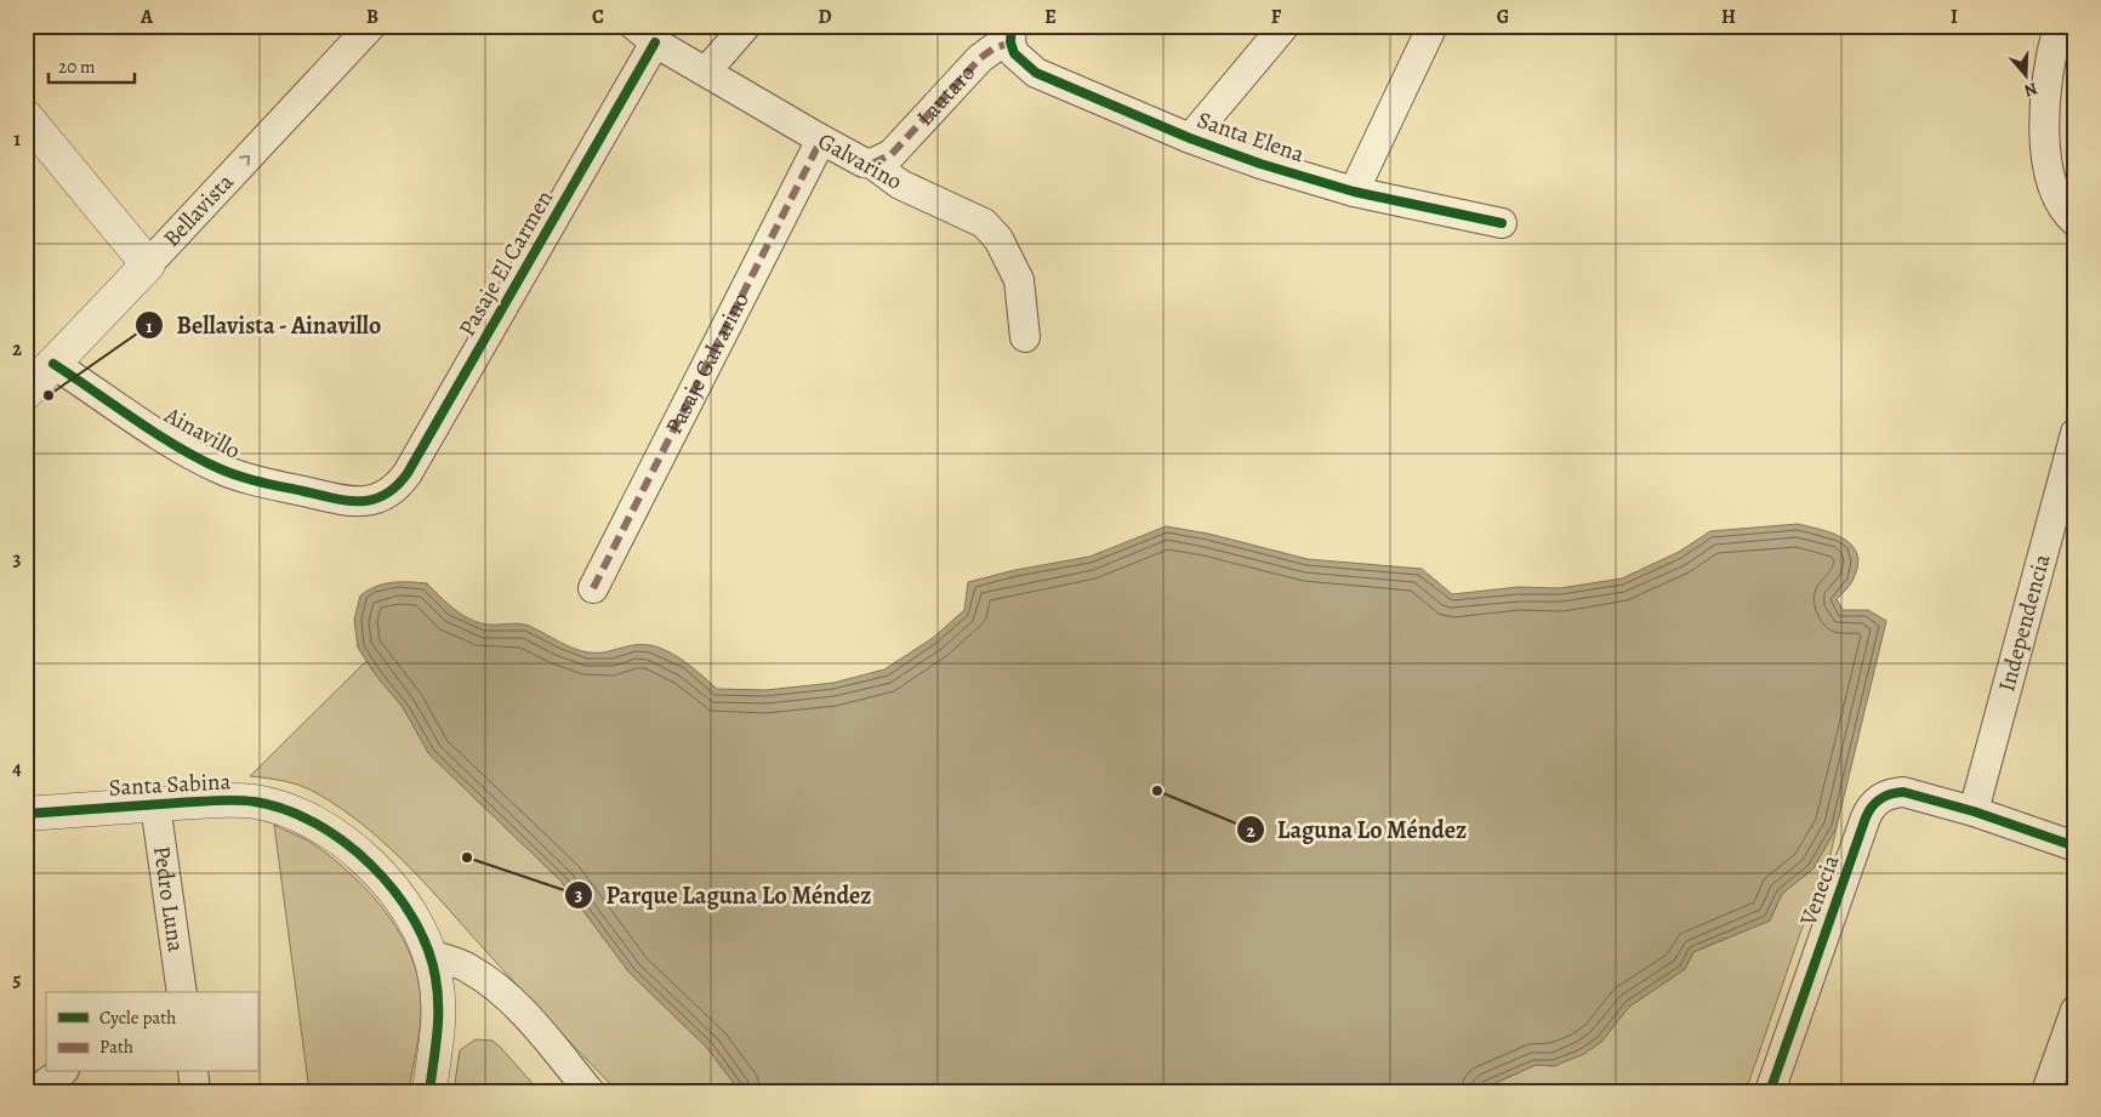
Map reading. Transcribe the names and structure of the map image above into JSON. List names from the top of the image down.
{
  "streets": {
    "street": [
      "Lautaro",
      "Santa Elena",
      "Galvarino",
      "Bellavista",
      "Pasaje El Carmen",
      "Pasaje Galvarino",
      "Ainavillo",
      "Independencia",
      "Santa Sabina",
      "Venecia",
      "Pedro Luna"
    ]
  },
  "crossings": [
    ["Lautaro", "Santa Elena"],
    ["Lautaro", "Galvarino"],
    ["Galvarino", "Pasaje El Carmen"],
    ["Galvarino", "Pasaje Galvarino"],
    ["Bellavista", "Ainavillo"],
    ["Pasaje El Carmen", "Ainavillo"],
    ["Independencia", "Venecia"],
    ["Santa Sabina", "Pedro Luna"]
  ],
  "one_way": ["Bellavista"],
  "places": ["Bellavista - Ainavillo", "Laguna Lo Méndez", "Parque Laguna Lo Méndez"],
  "legend": ["Cycle path", "Path"],
  "scale_bar": "20 m",
  "north": "bottom",
  "grid": {
    "columns": [
      "A",
      "B",
      "C",
      "D",
      "E",
      "F",
      "G",
      "H",
      "I"
    ],
    "rows": [
      "1",
      "2",
      "3",
      "4",
      "5"
    ]
  }
}
